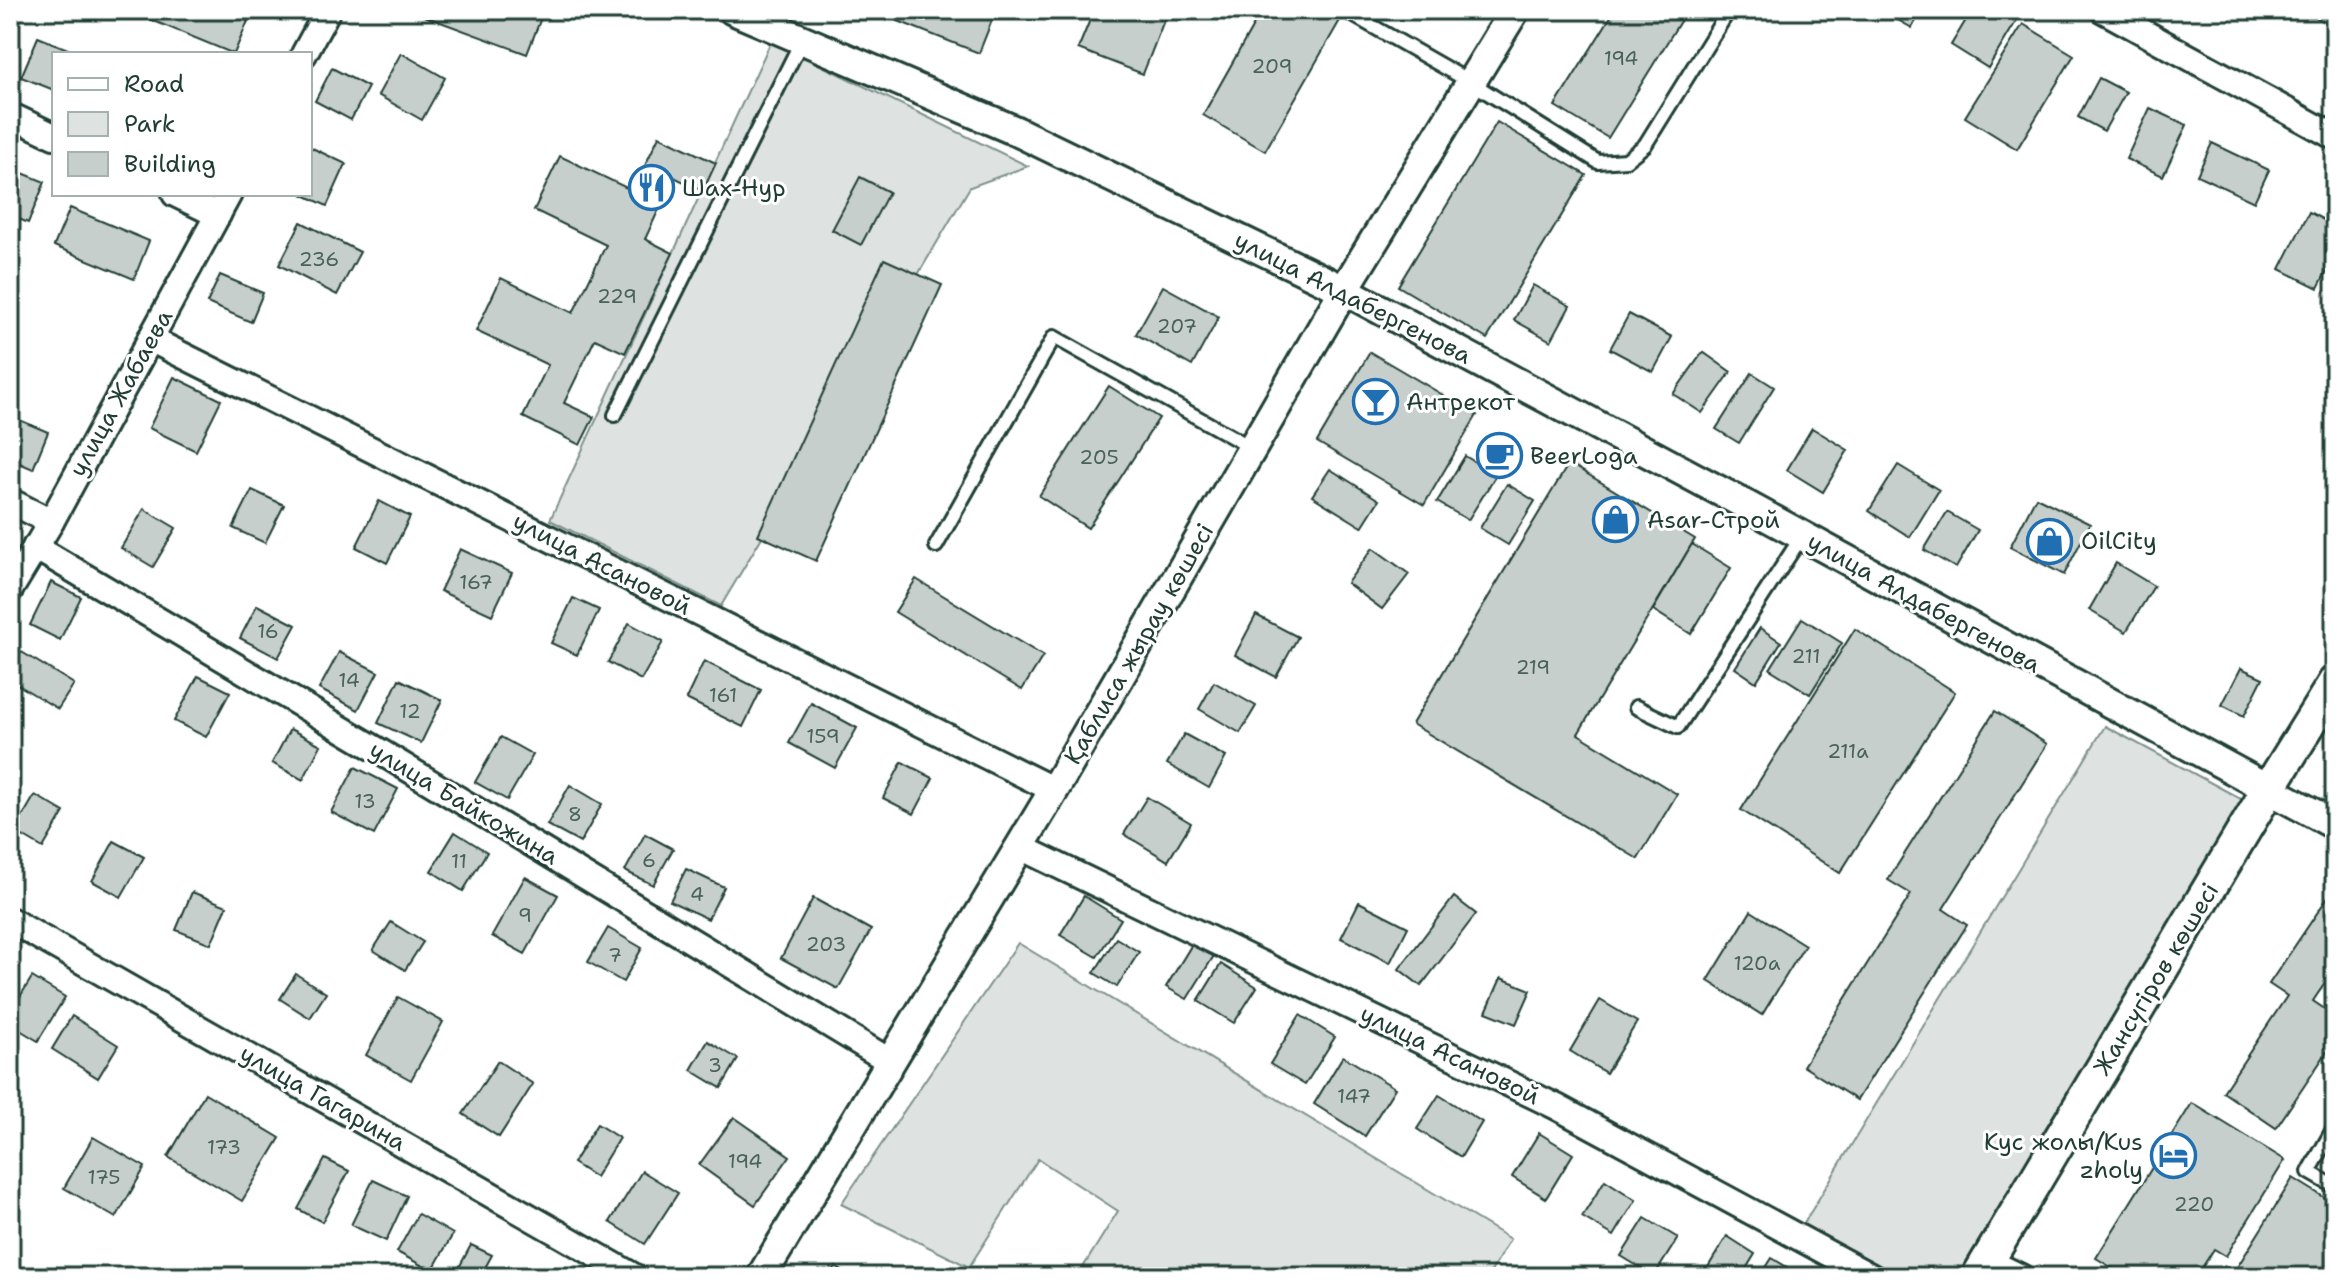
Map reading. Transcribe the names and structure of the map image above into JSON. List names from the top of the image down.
{
  "streets": {
    "main road": ["Жансүгіров көшесі"],
    "street": [
      "улица Алдабергенова",
      "улица Жабаева",
      "улица Асановой",
      "Қаблиса жырау көшесі",
      "улица Байкожина",
      "улица Гагарина"
    ]
  },
  "crossings": [
    ["улица Алдабергенова", "Қаблиса жырау көшесі"],
    ["улица Алдабергенова", "Жансүгіров көшесі"],
    ["улица Жабаева", "улица Асановой"],
    ["улица Жабаева", "улица Байкожина"],
    ["улица Асановой", "Қаблиса жырау көшесі"],
    ["Қаблиса жырау көшесі", "улица Байкожина"]
  ],
  "places": {
    "restaurant": ["Шах-Нур"],
    "bar": ["Антрекот"],
    "cafe": ["BeerLoga"],
    "shop": ["Asar-Строй", "OilCity"],
    "hotel": ["Кус жолы/Kus zholy"]
  },
  "house_numbers": [
    "194",
    "209",
    "236",
    "229",
    "207",
    "205",
    "167",
    "16",
    "211",
    "219",
    "14",
    "161",
    "12",
    "159",
    "211а",
    "13",
    "8",
    "6",
    "11",
    "4",
    "9",
    "203",
    "7",
    "120а",
    "3",
    "147",
    "173",
    "194",
    "175",
    "220"
  ],
  "legend": ["Road", "Park", "Building"]
}
